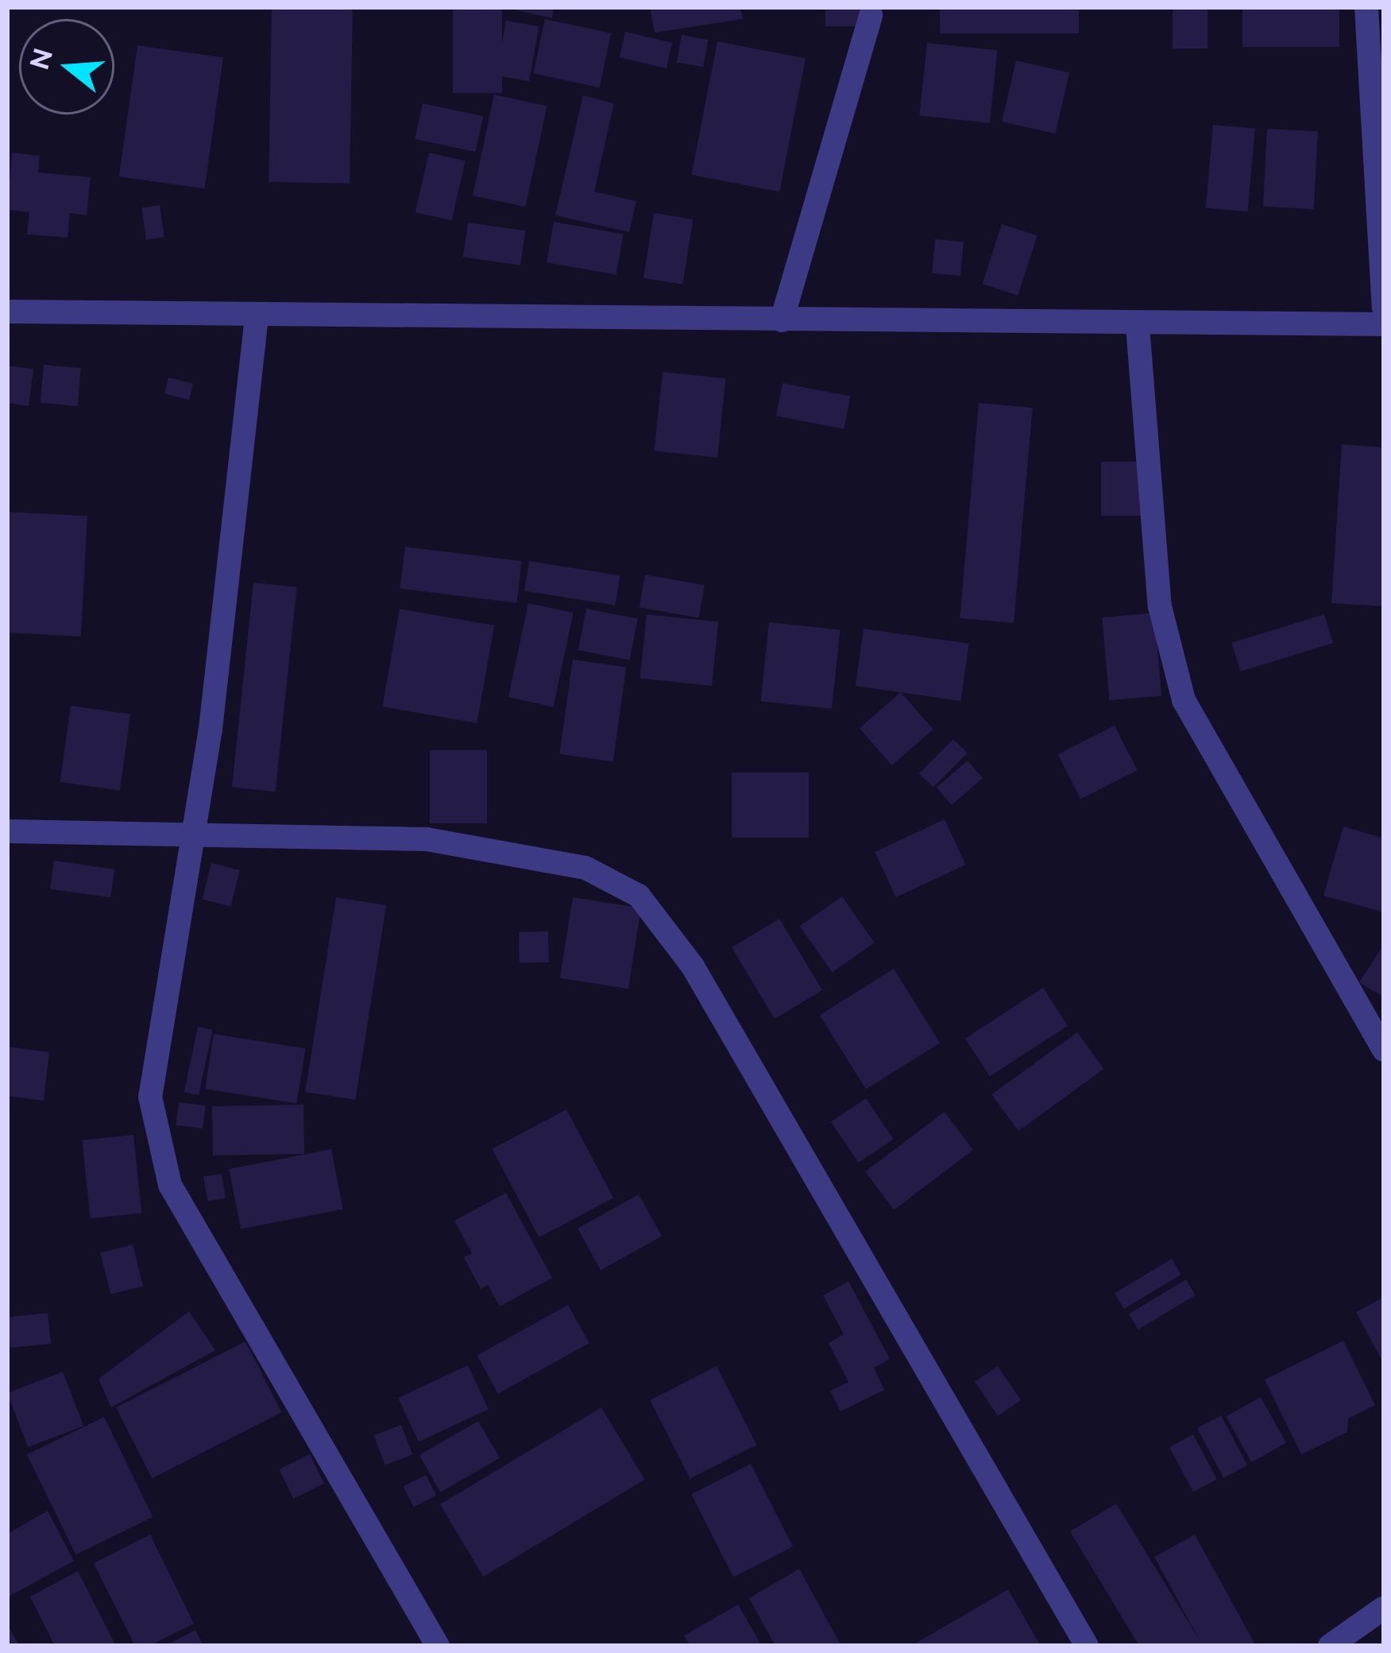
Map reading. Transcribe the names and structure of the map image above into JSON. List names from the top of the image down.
{
  "north": "left"
}
